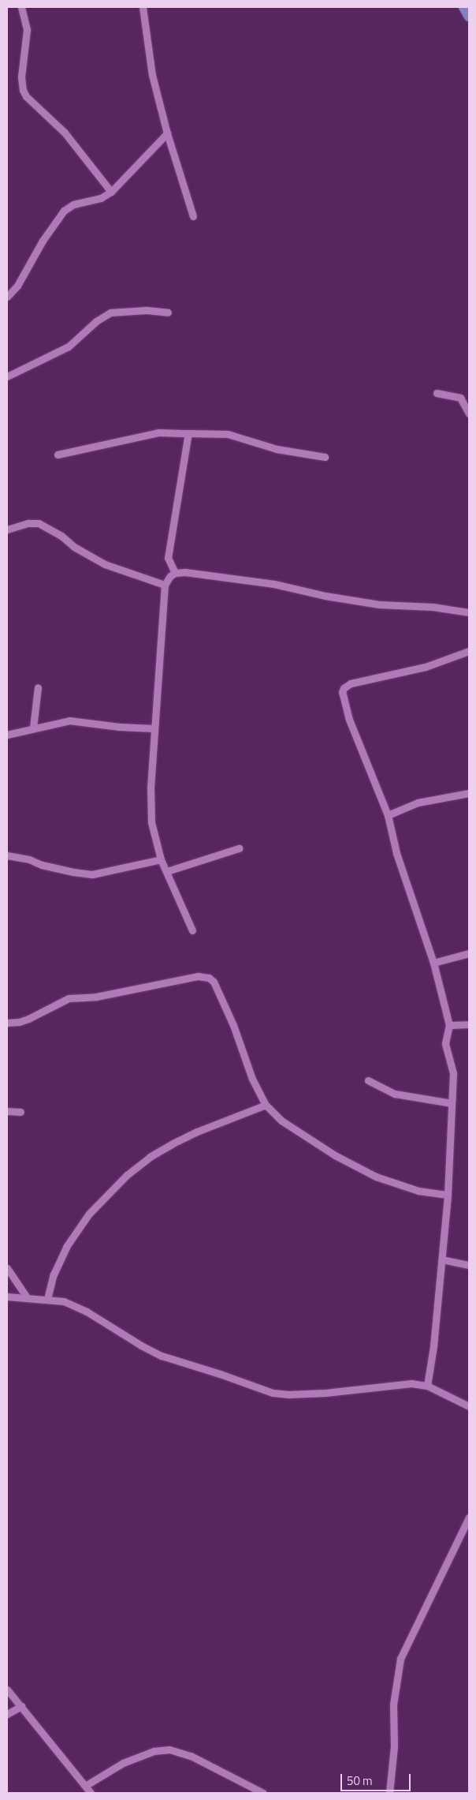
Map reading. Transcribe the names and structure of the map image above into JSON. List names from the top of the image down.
{
  "scale_bar": "50 m"
}
